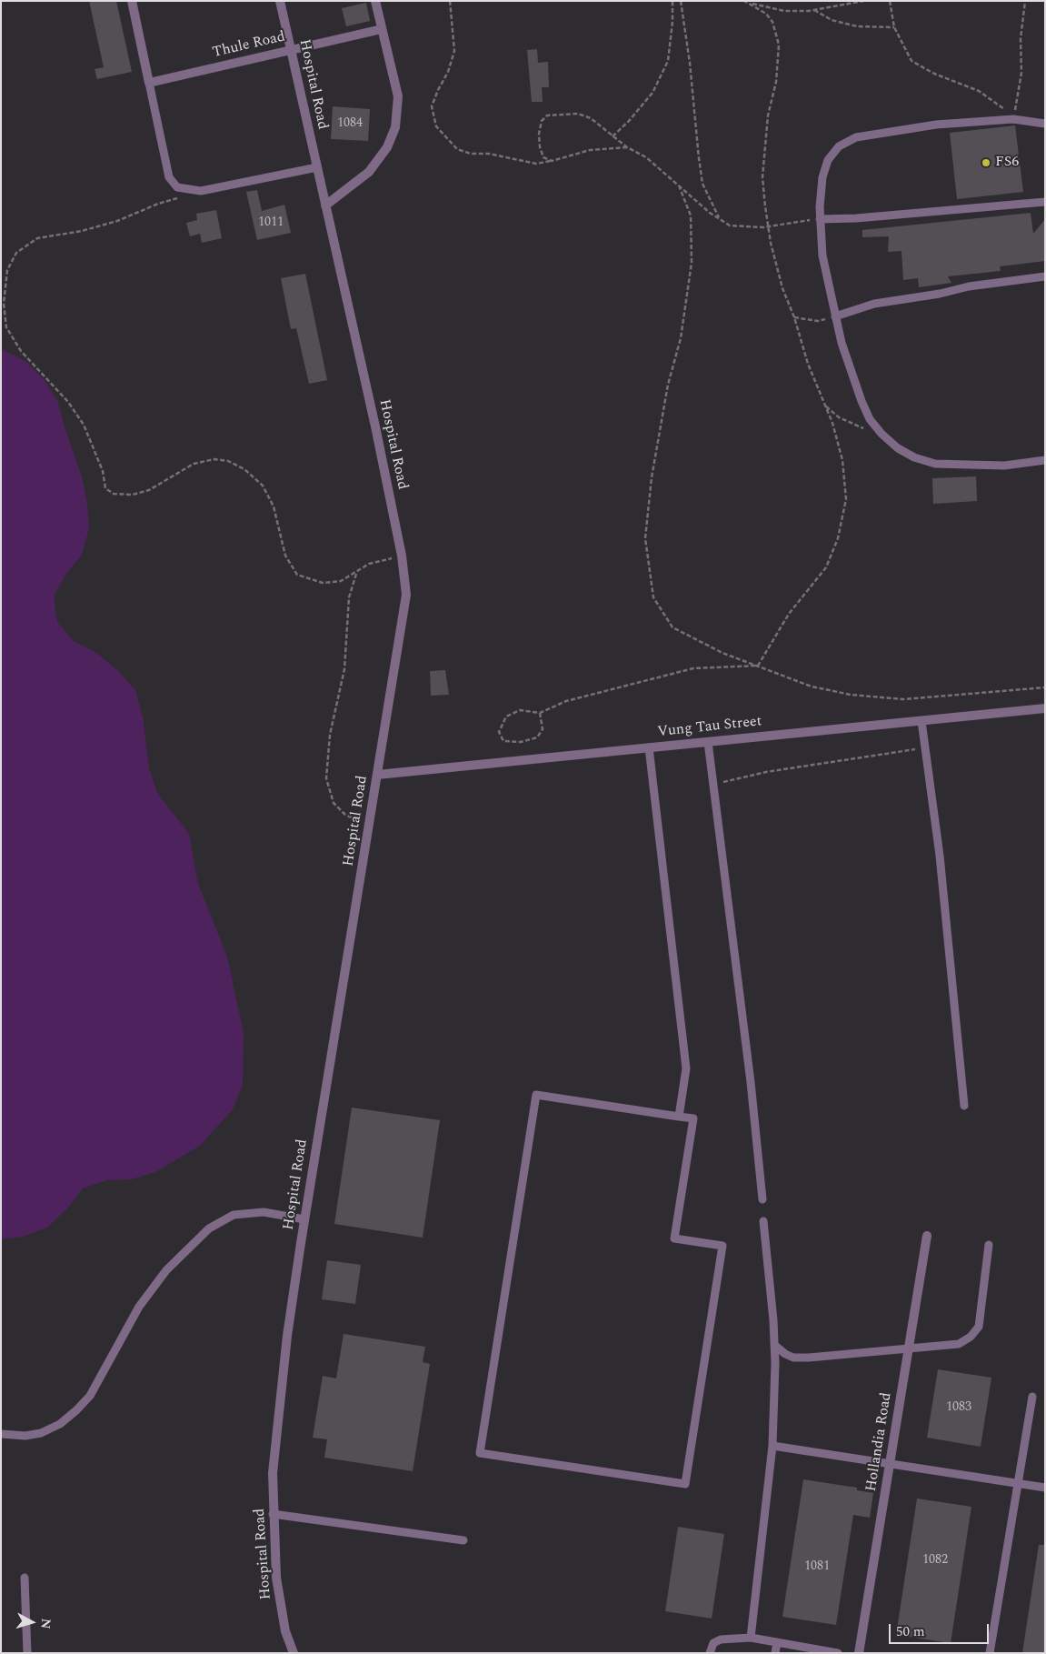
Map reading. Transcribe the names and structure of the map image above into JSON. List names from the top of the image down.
{
  "streets": {
    "street": [
      "Thule Road",
      "Hospital Road",
      "Vung Tau Street",
      "Hollandia Road"
    ]
  },
  "crossings": [
    ["Thule Road", "Hospital Road"],
    ["Hospital Road", "Vung Tau Street"]
  ],
  "places": ["FS6"],
  "house_numbers": [
    "1084",
    "1011",
    "1083",
    "1082",
    "1081"
  ],
  "scale_bar": "50 m",
  "north": "right"
}
